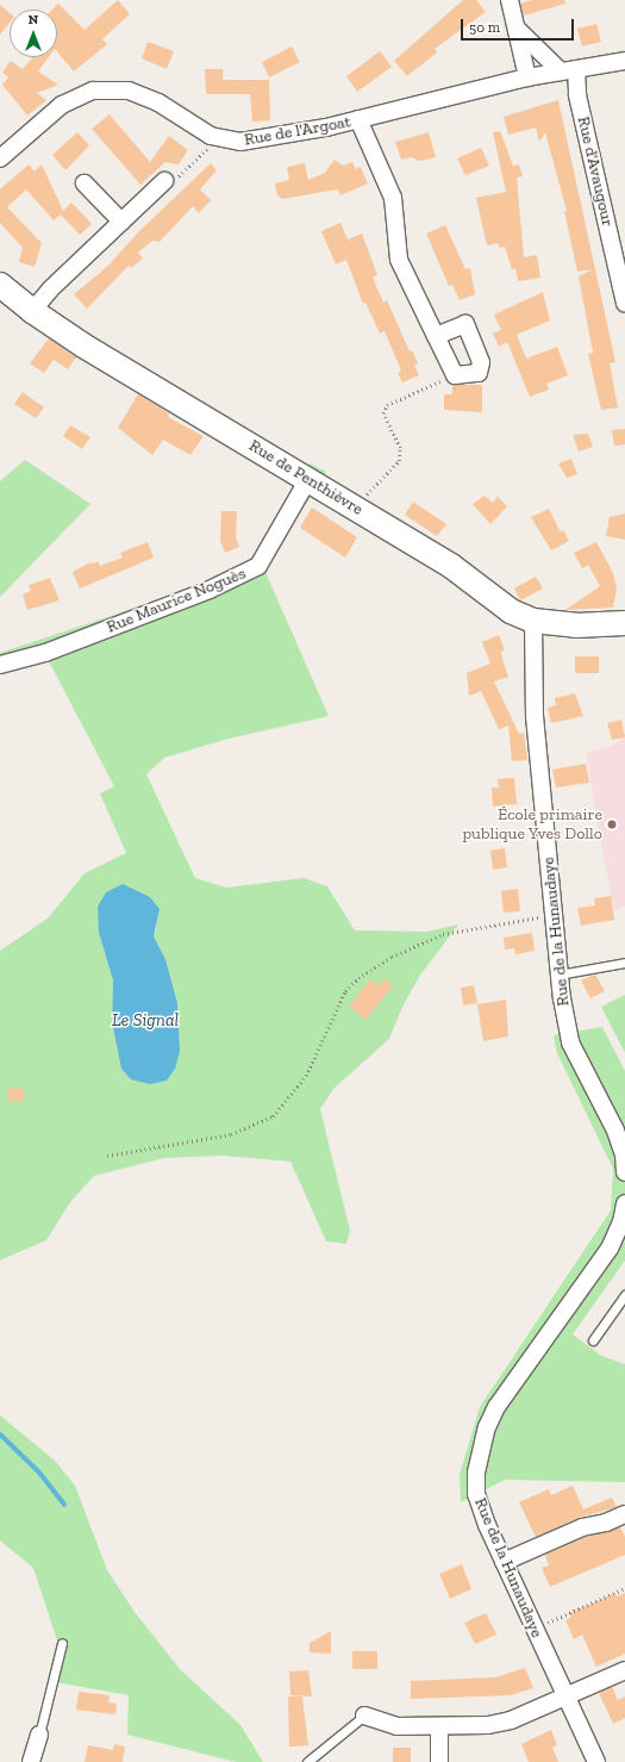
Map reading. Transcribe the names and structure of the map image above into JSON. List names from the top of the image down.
{
  "streets": {
    "street": [
      "Rue de l'Argoat",
      "Rue d'Avaugour",
      "Rue de Penthièvre",
      "Rue Maurice Noguès",
      "Rue de la Hunaudaye"
    ]
  },
  "crossings": [
    ["Rue de l'Argoat", "Rue d'Avaugour"],
    ["Rue de Penthièvre", "Rue Maurice Noguès"],
    ["Rue de Penthièvre", "Rue de la Hunaudaye"]
  ],
  "water": ["Le Signal"],
  "places": ["École primaire publique Yves Dollo"],
  "scale_bar": "50 m",
  "north": "top"
}
